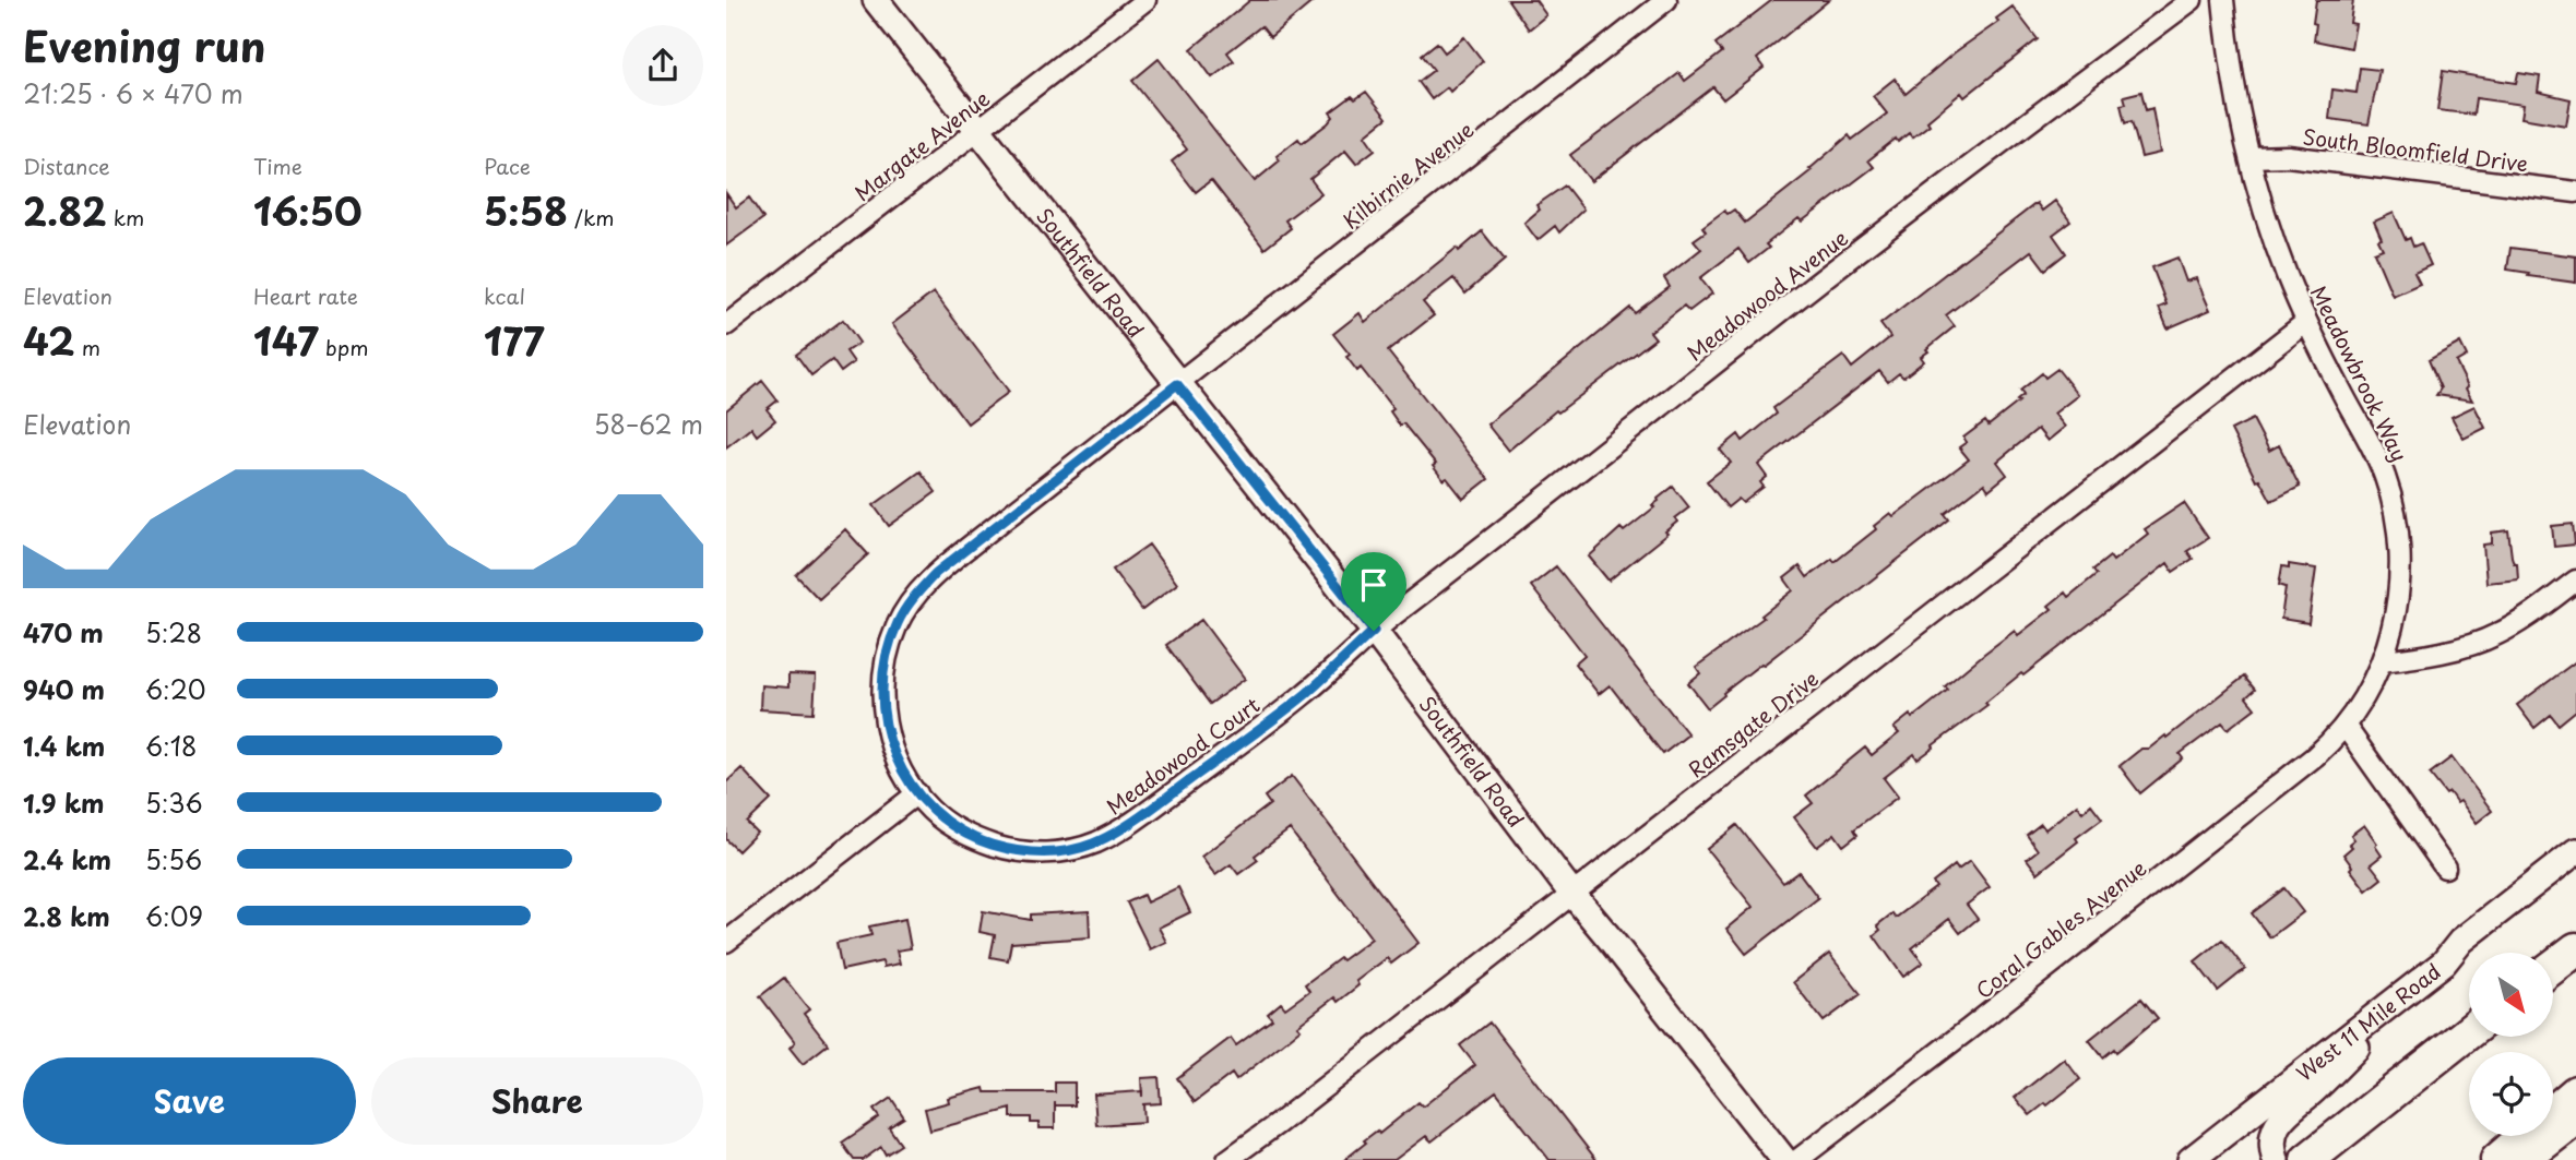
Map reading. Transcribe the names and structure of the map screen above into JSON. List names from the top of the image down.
{
  "streets": {
    "main road": ["Southfield Road", "West 11 Mile Road"],
    "street": [
      "Margate Avenue",
      "South Bloomfield Drive",
      "Kilbirnie Avenue",
      "Meadowood Avenue",
      "Meadowbrook Way",
      "Ramsgate Drive",
      "Meadowood Court",
      "Coral Gables Avenue"
    ]
  },
  "crossings": [
    ["Margate Avenue", "Southfield Road"],
    ["South Bloomfield Drive", "Meadowbrook Way"],
    ["Kilbirnie Avenue", "Southfield Road"],
    ["Kilbirnie Avenue", "Meadowood Court"],
    ["Southfield Road", "Meadowood Avenue"],
    ["Southfield Road", "Ramsgate Drive"],
    ["Southfield Road", "Meadowood Court"],
    ["Meadowood Avenue", "Meadowood Court"],
    ["Meadowbrook Way", "Ramsgate Drive"],
    ["Meadowbrook Way", "Coral Gables Avenue"]
  ],
  "north": "bottom right",
  "page": {
    "heading": ["Evening run", "21:25 · 6 × 470 m"],
    "stats": [
      ["Distance", "2.82 km"],
      ["Time", "16:50"],
      ["Pace", "5:58 /km"],
      ["Elevation", "42 m"],
      ["Heart rate", "147 bpm"],
      ["kcal", "177"]
    ],
    "chart": ["Elevation", "58–62 m"],
    "list": [
      {
        "name": "470 m",
        "note": "5:28"
      },
      {
        "name": "940 m",
        "note": "6:20"
      },
      {
        "name": "1.4 km",
        "note": "6:18"
      },
      {
        "name": "1.9 km",
        "note": "5:36"
      },
      {
        "name": "2.4 km",
        "note": "5:56"
      },
      {
        "name": "2.8 km",
        "note": "6:09"
      }
    ],
    "buttons": ["Save", "Share"]
  }
}
